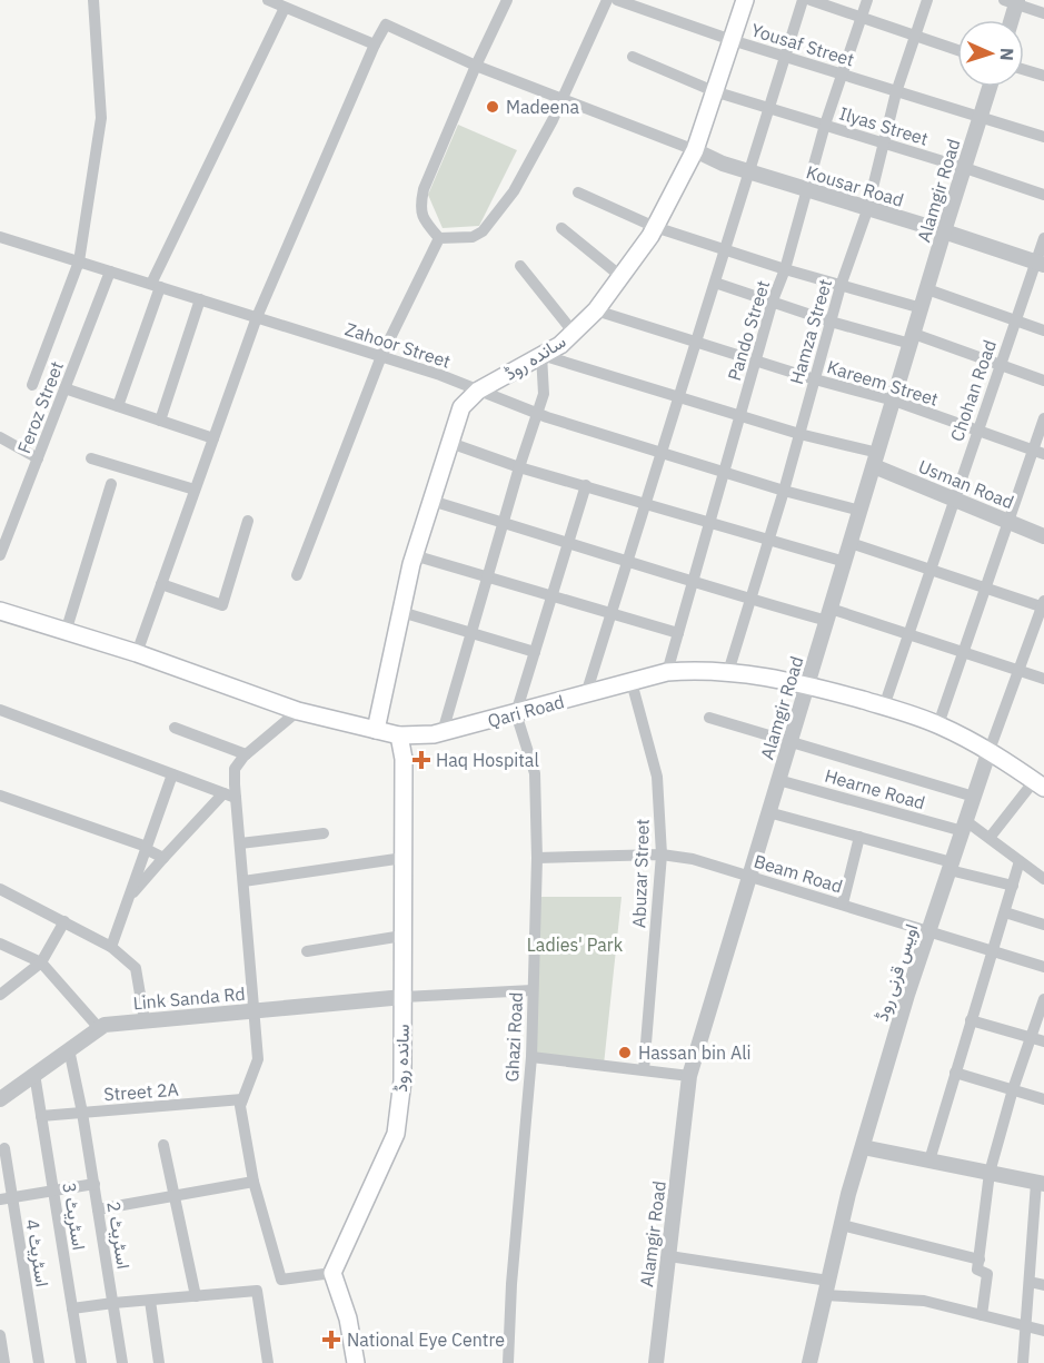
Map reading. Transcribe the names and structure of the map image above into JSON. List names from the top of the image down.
{
  "streets": {
    "main road": ["ساندہ روڈ", "Qari Road"],
    "street": [
      "Yousaf Street",
      "Ilyas Street",
      "Kousar Road",
      "Alamgir Road",
      "Pando Street",
      "Hamza Street",
      "Zahoor Street",
      "Kareem Street",
      "Chohan Road",
      "Feroz Street",
      "Usman Road",
      "Hearne Road",
      "Abuzar Street",
      "Beam Road",
      "اویس قرنی روڈ",
      "Link Sanda Rd",
      "Ghazi Road",
      "Street 2A",
      "اسٹریٹ 3",
      "اسٹریٹ 2",
      "اسٹریٹ 4"
    ]
  },
  "crossings": [
    ["Yousaf Street", "Alamgir Road"],
    ["Yousaf Street", "Pando Street"],
    ["Yousaf Street", "Hamza Street"],
    ["Yousaf Street", "ساندہ روڈ"],
    ["Ilyas Street", "Alamgir Road"],
    ["Ilyas Street", "Pando Street"],
    ["Ilyas Street", "Hamza Street"],
    ["Ilyas Street", "ساندہ روڈ"],
    ["Kousar Road", "Alamgir Road"],
    ["Kousar Road", "Pando Street"],
    ["Kousar Road", "Hamza Street"],
    ["Kousar Road", "ساندہ روڈ"],
    ["Kousar Road", "Chohan Road"],
    ["Alamgir Road", "Zahoor Street"],
    ["Alamgir Road", "Kareem Street"],
    ["Alamgir Road", "Usman Road"],
    ["Alamgir Road", "Qari Road"],
    ["Alamgir Road", "Hearne Road"],
    ["Alamgir Road", "Beam Road"],
    ["Pando Street", "Zahoor Street"],
    ["Pando Street", "Kareem Street"],
    ["Pando Street", "Qari Road"],
    ["Hamza Street", "Zahoor Street"],
    ["Hamza Street", "Kareem Street"],
    ["Hamza Street", "Qari Road"],
    ["Zahoor Street", "ساندہ روڈ"],
    ["Zahoor Street", "Feroz Street"],
    ["ساندہ روڈ", "Kareem Street"],
    ["ساندہ روڈ", "Qari Road"],
    ["ساندہ روڈ", "Link Sanda Rd"],
    ["Kareem Street", "Chohan Road"],
    ["Chohan Road", "Usman Road"],
    ["Chohan Road", "Qari Road"],
    ["Qari Road", "Abuzar Street"],
    ["Qari Road", "اویس قرنی روڈ"],
    ["Qari Road", "Ghazi Road"],
    ["Hearne Road", "اویس قرنی روڈ"],
    ["Abuzar Street", "Beam Road"],
    ["Beam Road", "اویس قرنی روڈ"],
    ["Beam Road", "Ghazi Road"],
    ["Link Sanda Rd", "اسٹریٹ 3"],
    ["Link Sanda Rd", "اسٹریٹ 2"],
    ["Street 2A", "اسٹریٹ 3"],
    ["Street 2A", "اسٹریٹ 2"]
  ],
  "parks": ["Ladies' Park"],
  "places": {
    "other": ["Madeena", "Hassan bin Ali"],
    "health": ["Haq Hospital", "National Eye Centre"]
  },
  "north": "right"
}
